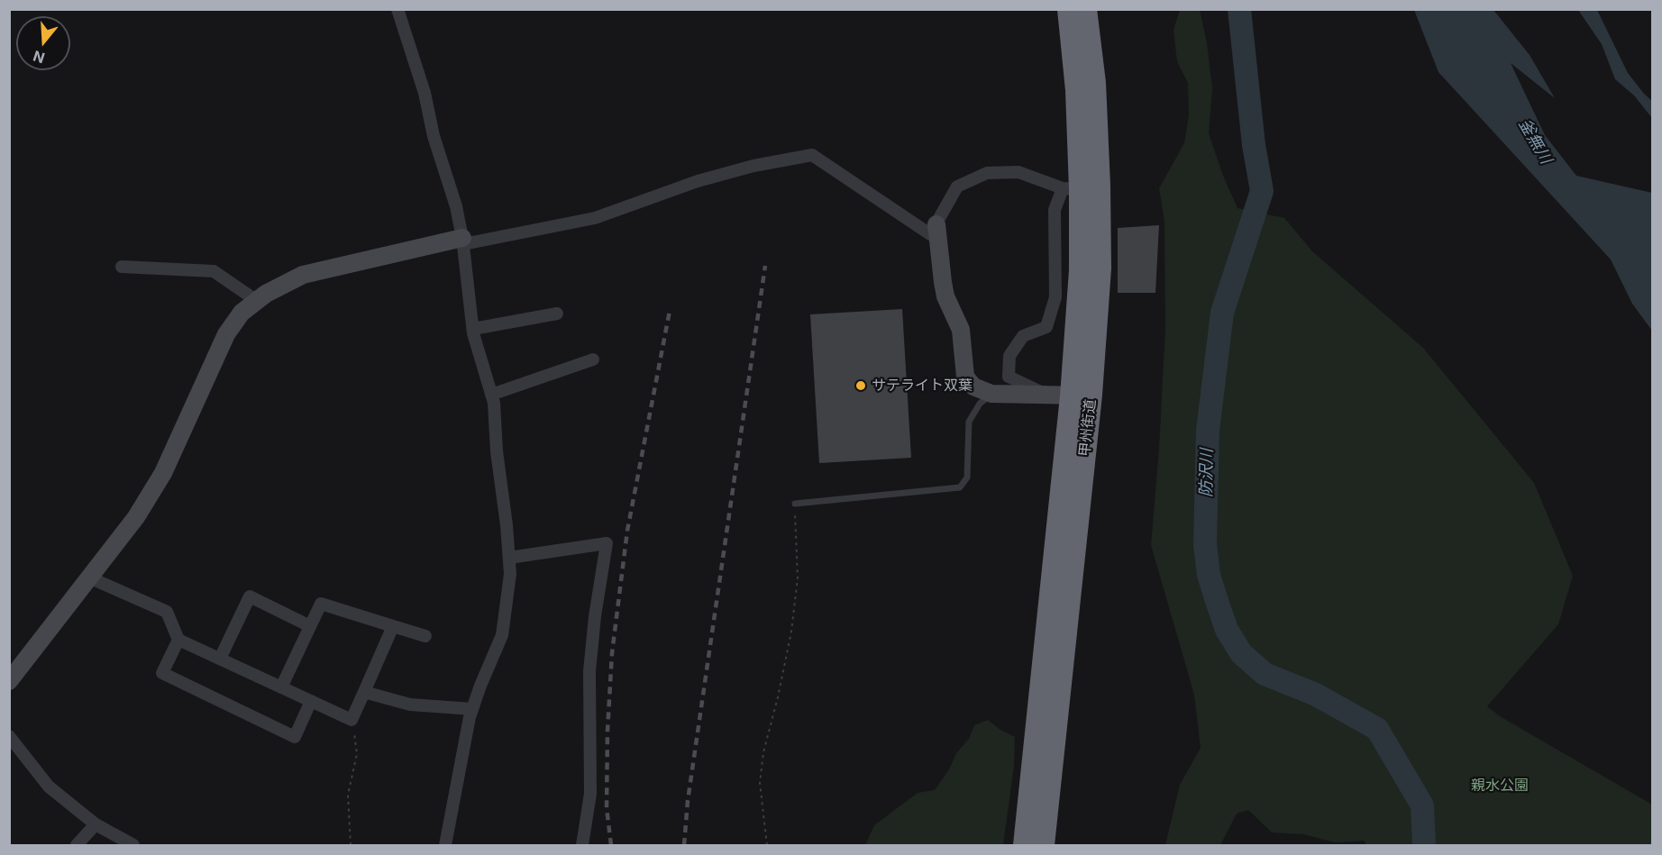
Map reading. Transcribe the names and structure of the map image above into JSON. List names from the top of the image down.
{
  "streets": {
    "highway": ["甲州街道"]
  },
  "water": ["釜無川", "防沢川"],
  "parks": ["親水公園"],
  "places": ["サテライト双葉"],
  "north": "bottom"
}
